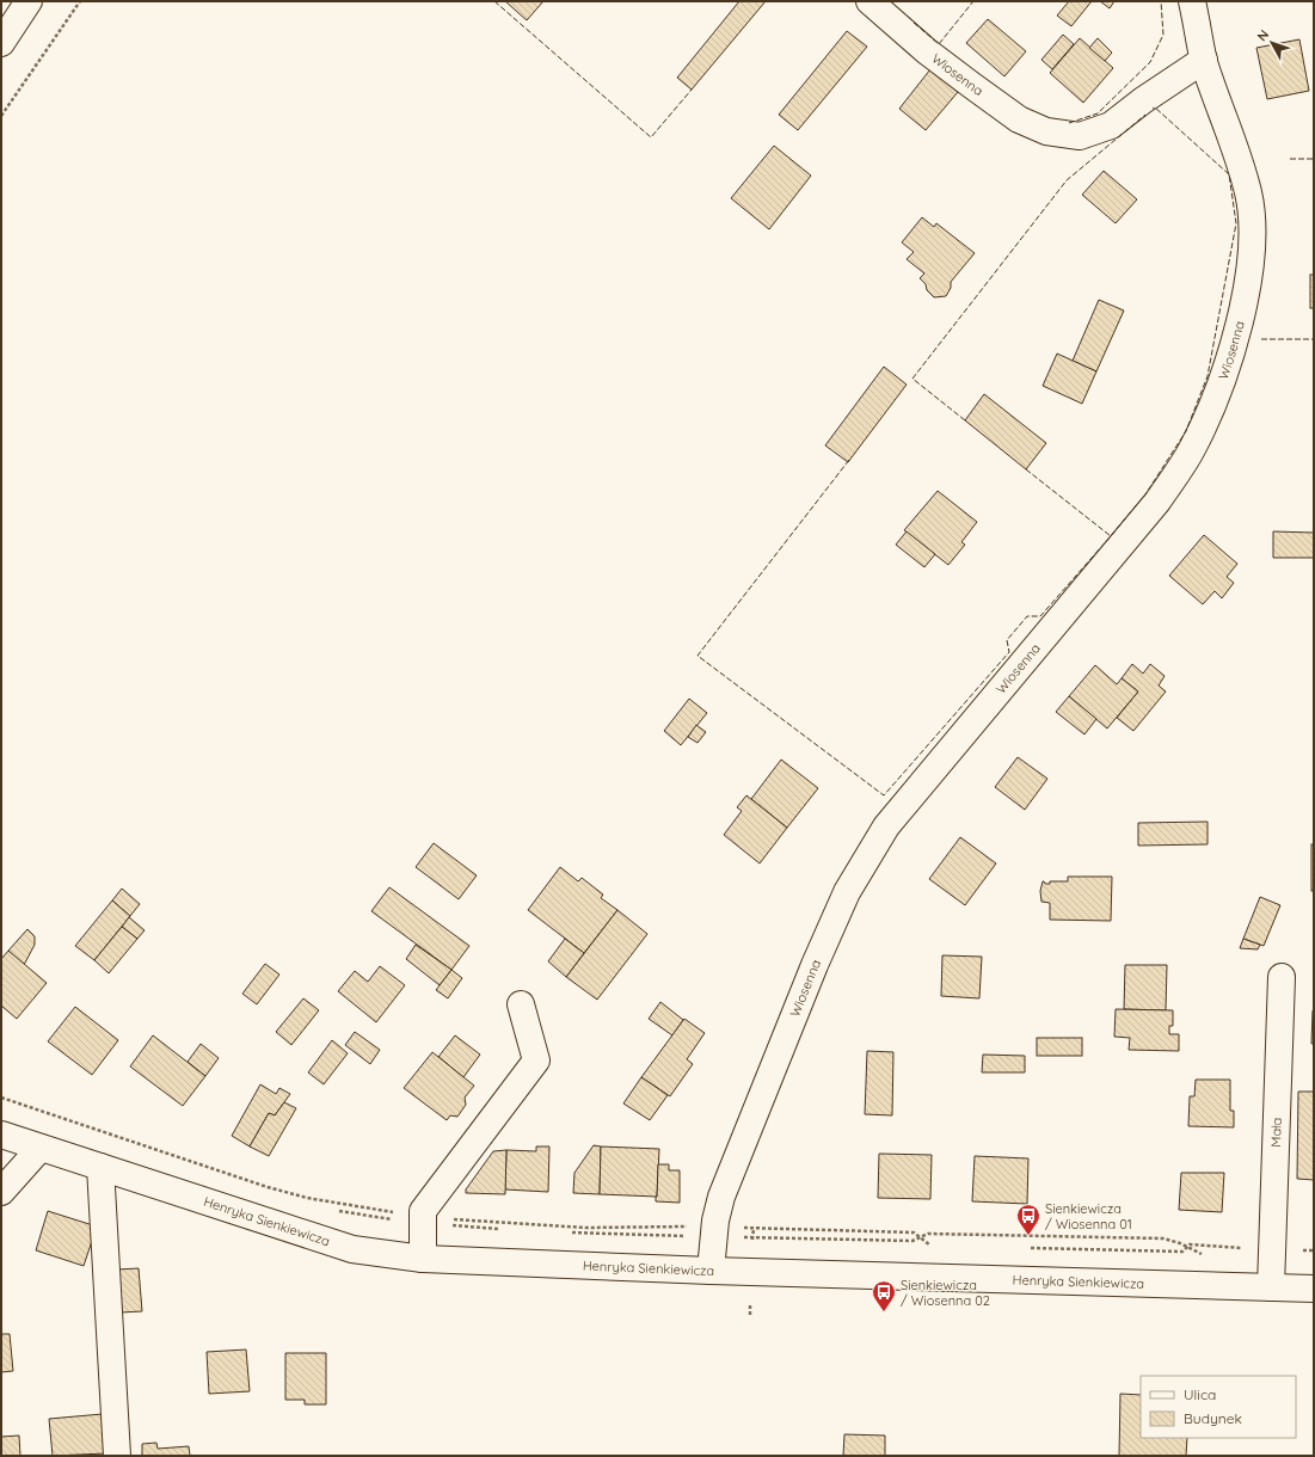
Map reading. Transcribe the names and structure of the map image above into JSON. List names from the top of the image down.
{
  "streets": {
    "street": ["Wiosenna", "Mała", "Henryka Sienkiewicza"]
  },
  "crossings": [
    ["Wiosenna", "Henryka Sienkiewicza"],
    ["Mała", "Henryka Sienkiewicza"]
  ],
  "places": {
    "bus stop": ["Sienkiewicza / Wiosenna 01", "Sienkiewicza / Wiosenna 02"]
  },
  "legend": ["Ulica", "Budynek"],
  "north": "top left"
}
